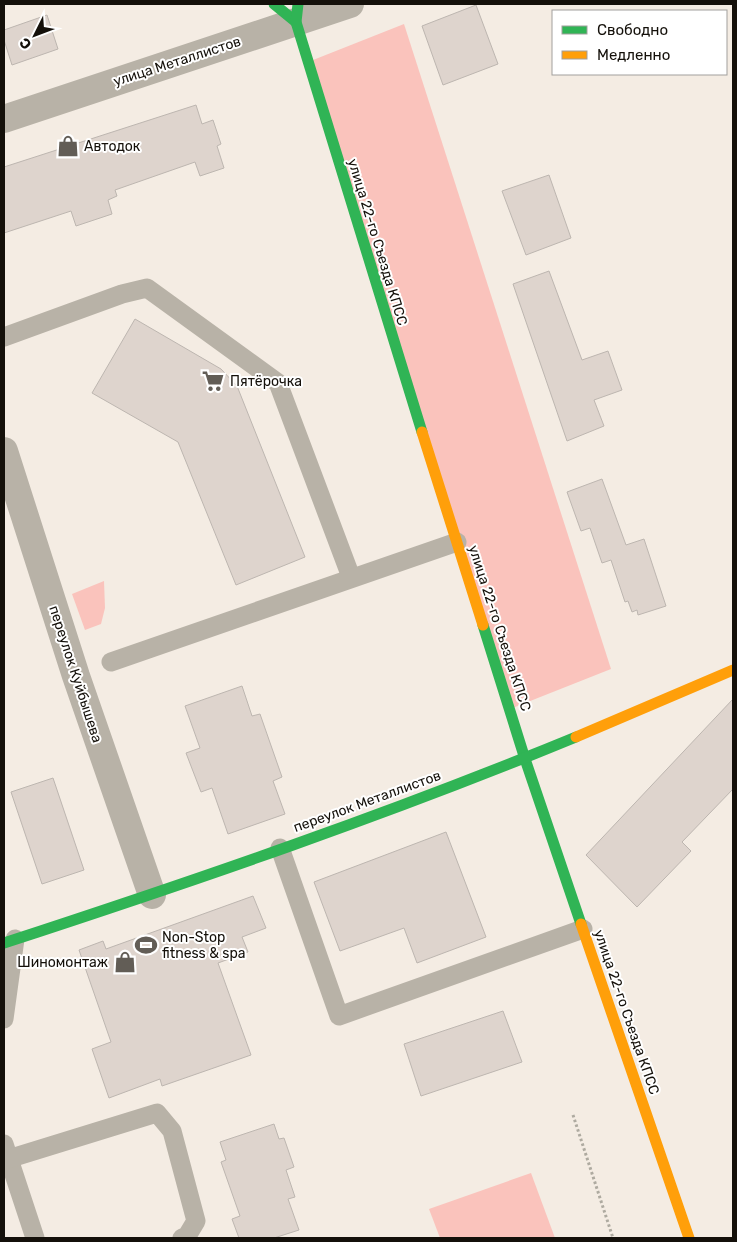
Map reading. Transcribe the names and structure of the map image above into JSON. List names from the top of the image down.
{
  "streets": {
    "main road": ["улица 22-го Съезда КПСС", "переулок Металлистов"],
    "street": ["улица Металлистов", "переулок Куйбышева"]
  },
  "crossings": [
    ["улица Металлистов", "улица 22-го Съезда КПСС"],
    ["улица 22-го Съезда КПСС", "переулок Металлистов"],
    ["переулок Куйбышева", "переулок Металлистов"]
  ],
  "places": {
    "shop": ["Автодок", "Шиномонтаж"],
    "supermarket": ["Пятёрочка"],
    "sports": ["Non-Stop fitness & spa"]
  },
  "legend": ["Свободно", "Медленно"],
  "north": "bottom left"
}
